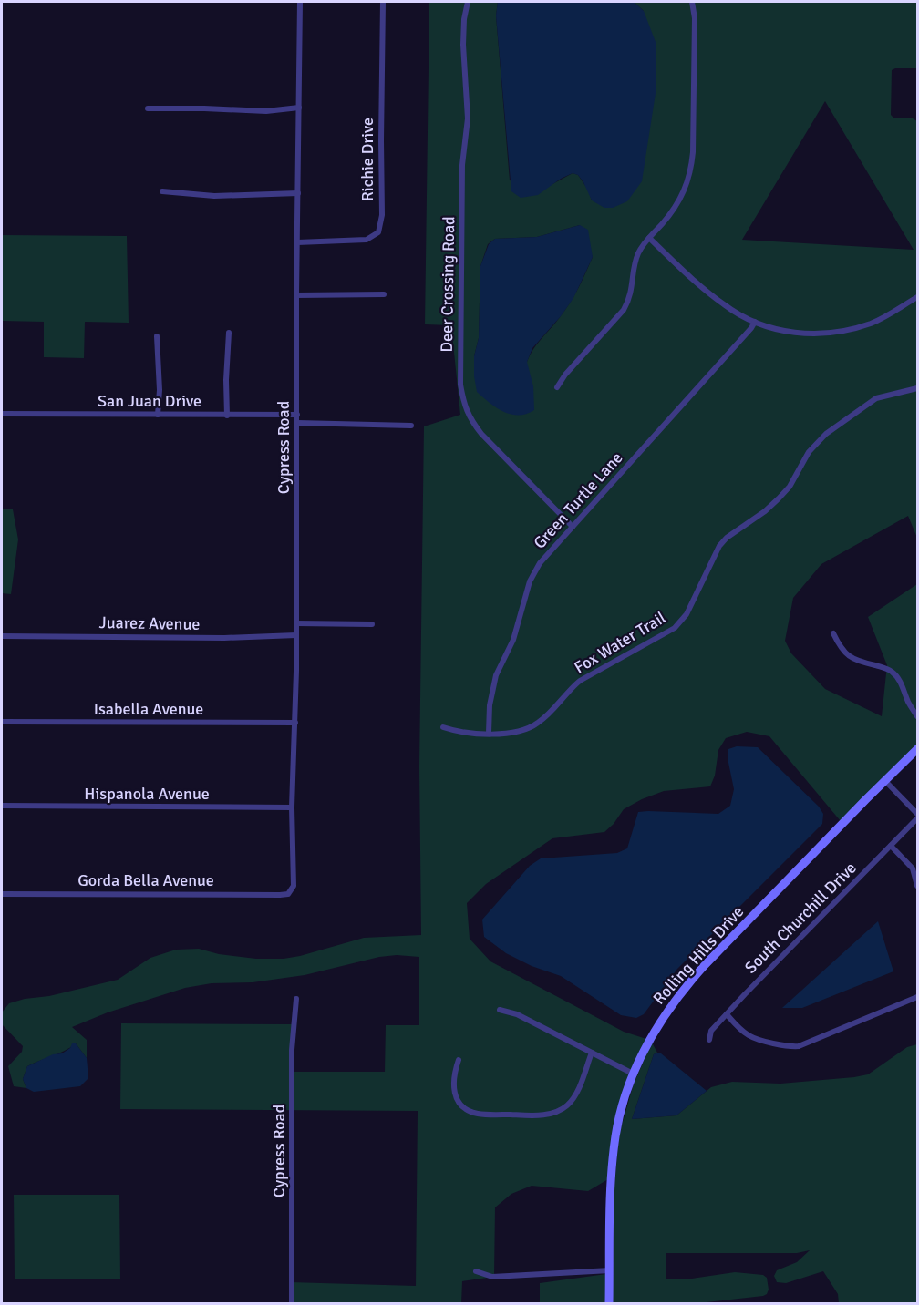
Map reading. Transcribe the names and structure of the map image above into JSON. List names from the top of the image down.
{
  "streets": {
    "street": [
      "Richie Drive",
      "Deer Crossing Road",
      "San Juan Drive",
      "Cypress Road",
      "Green Turtle Lane",
      "Juarez Avenue",
      "Fox Water Trail",
      "Isabella Avenue",
      "Hispanola Avenue",
      "Gorda Bella Avenue",
      "South Churchill Drive",
      "Rolling Hills Drive"
    ]
  },
  "crossings": [
    ["Richie Drive", "Cypress Road"],
    ["Deer Crossing Road", "Green Turtle Lane"],
    ["San Juan Drive", "Cypress Road"],
    ["Cypress Road", "Juarez Avenue"],
    ["Cypress Road", "Isabella Avenue"],
    ["Cypress Road", "Hispanola Avenue"],
    ["Cypress Road", "Gorda Bella Avenue"],
    ["Green Turtle Lane", "Fox Water Trail"]
  ]
}
